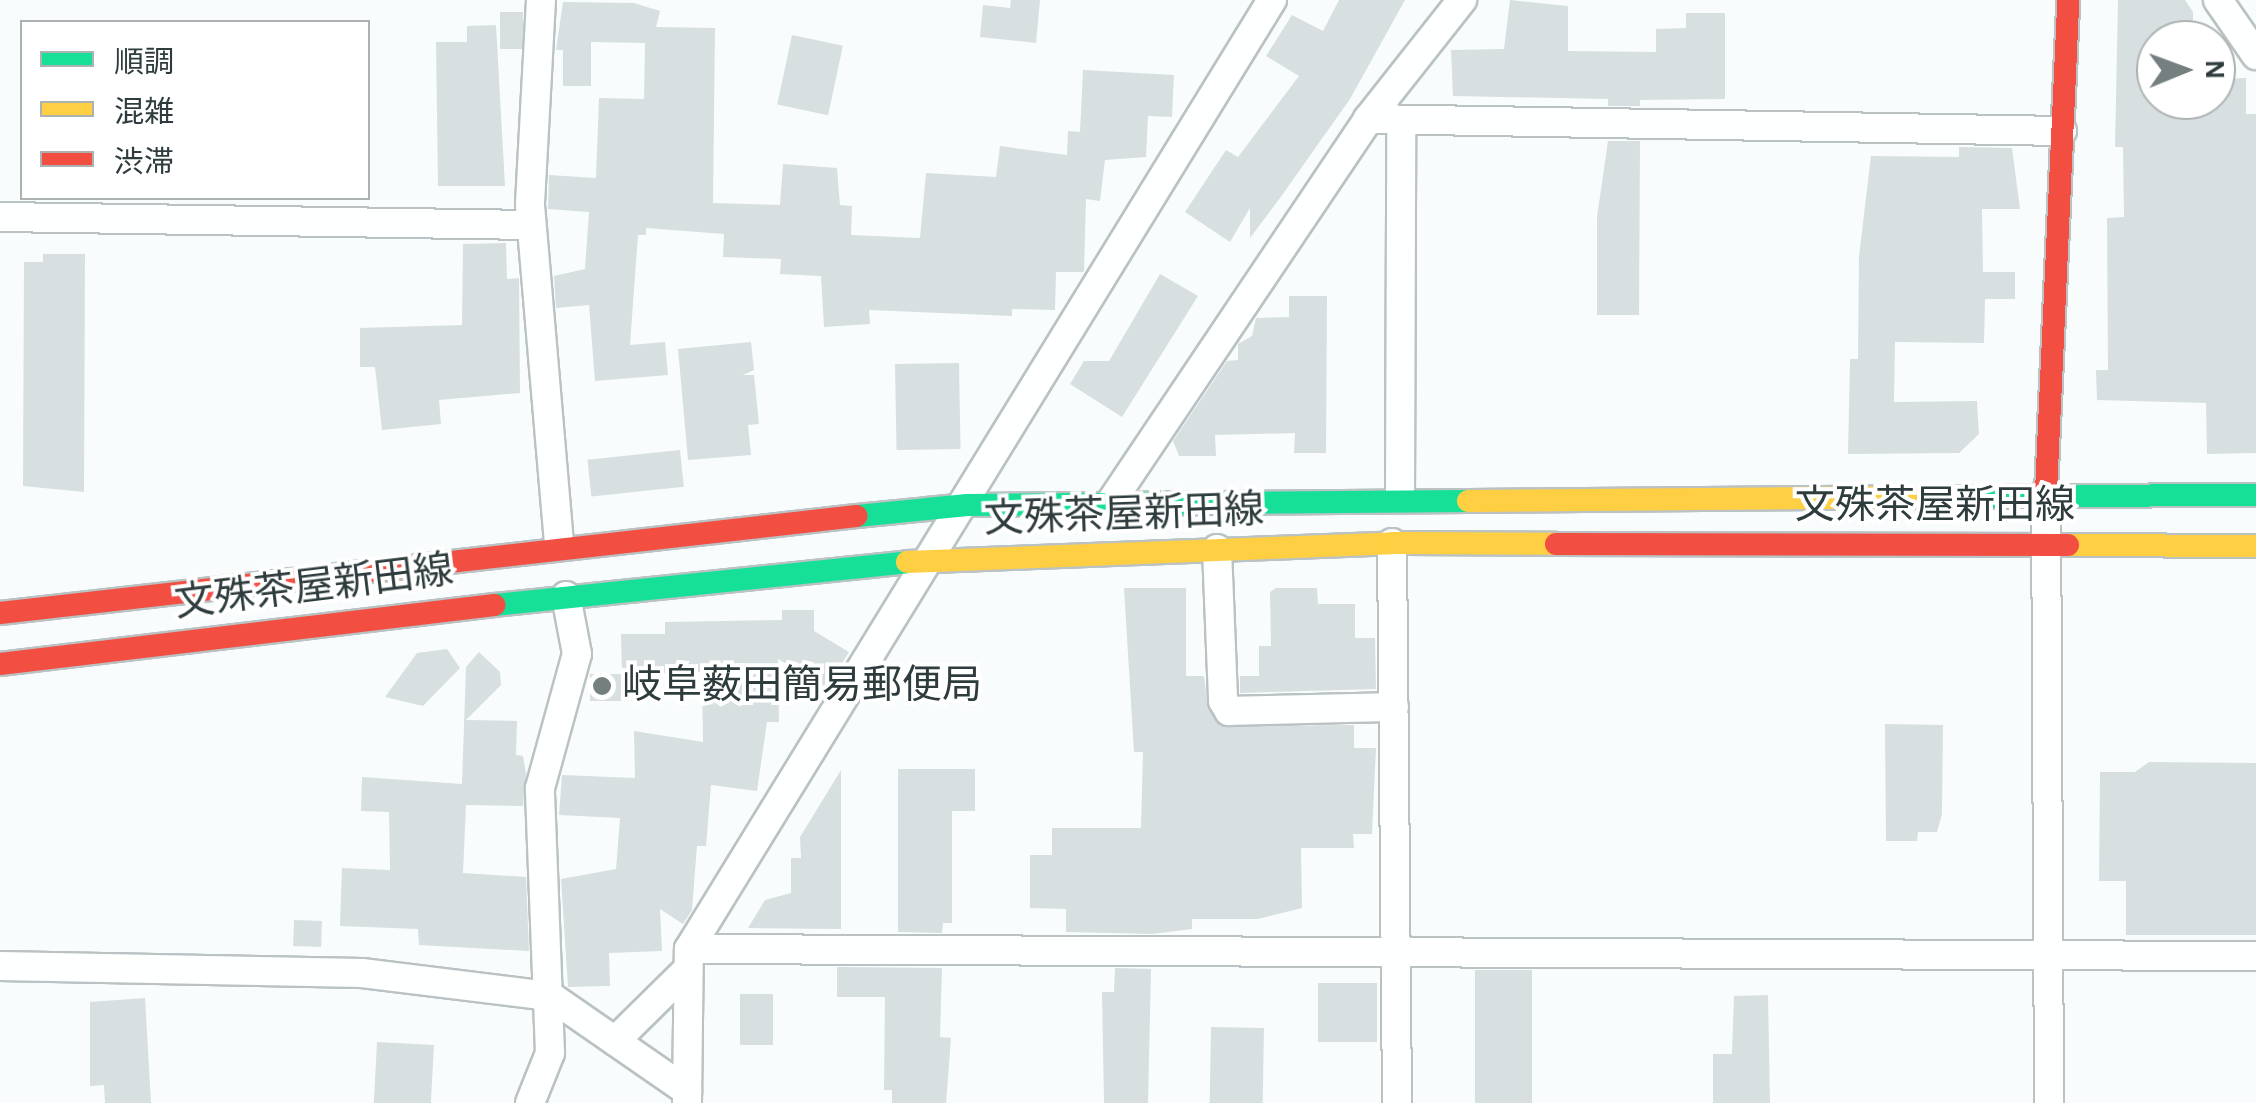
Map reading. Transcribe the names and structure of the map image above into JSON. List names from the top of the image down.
{
  "streets": {
    "main road": ["文殊茶屋新田線"]
  },
  "places": ["岐阜薮田簡易郵便局"],
  "legend": ["順調", "混雑", "渋滞"],
  "north": "right"
}
